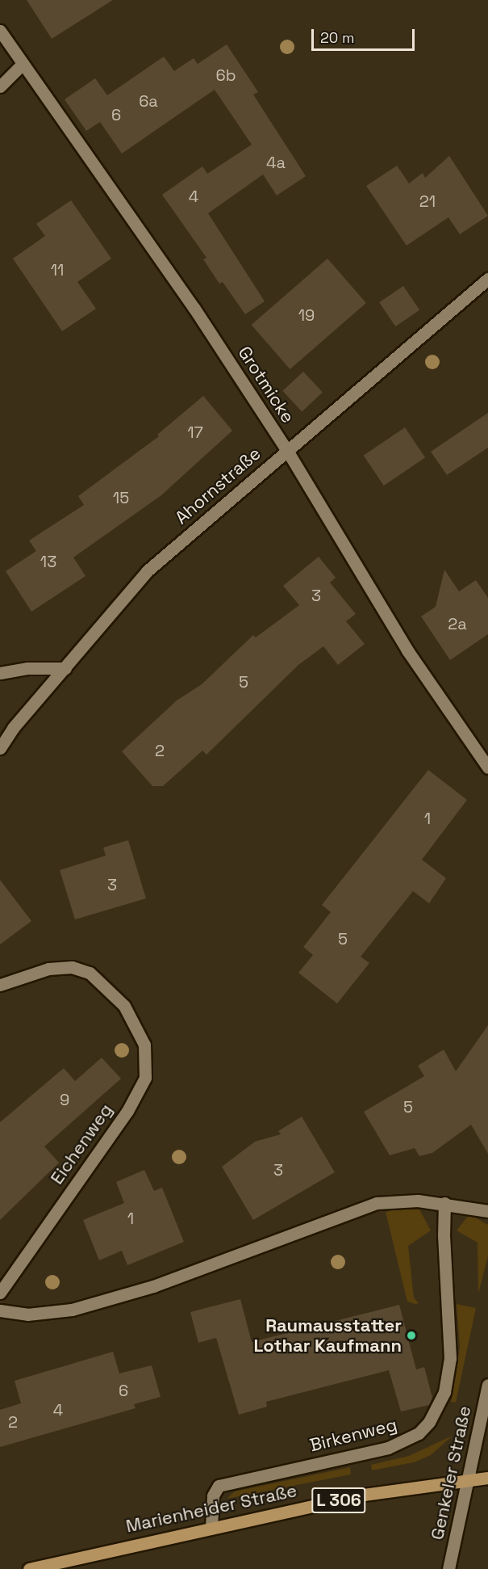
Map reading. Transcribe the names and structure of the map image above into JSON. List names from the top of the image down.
{
  "streets": {
    "main road": ["L 306", "Marienheider Straße"],
    "street": [
      "Grotmicke",
      "Ahornstraße",
      "Eichenweg",
      "Birkenweg",
      "Genkeler Straße"
    ]
  },
  "crossings": [
    ["Grotmicke", "Ahornstraße"],
    ["Birkenweg", "Marienheider Straße"],
    ["Genkeler Straße", "Marienheider Straße"]
  ],
  "places": ["Raumausstatter Lothar Kaufmann"],
  "house_numbers": [
    "6b",
    "6a",
    "6",
    "4a",
    "4",
    "21",
    "11",
    "19",
    "17",
    "15",
    "13",
    "3",
    "2a",
    "5",
    "2",
    "1",
    "3",
    "5",
    "9",
    "5",
    "3",
    "1",
    "6",
    "4",
    "2"
  ],
  "scale_bar": "20 m"
}
